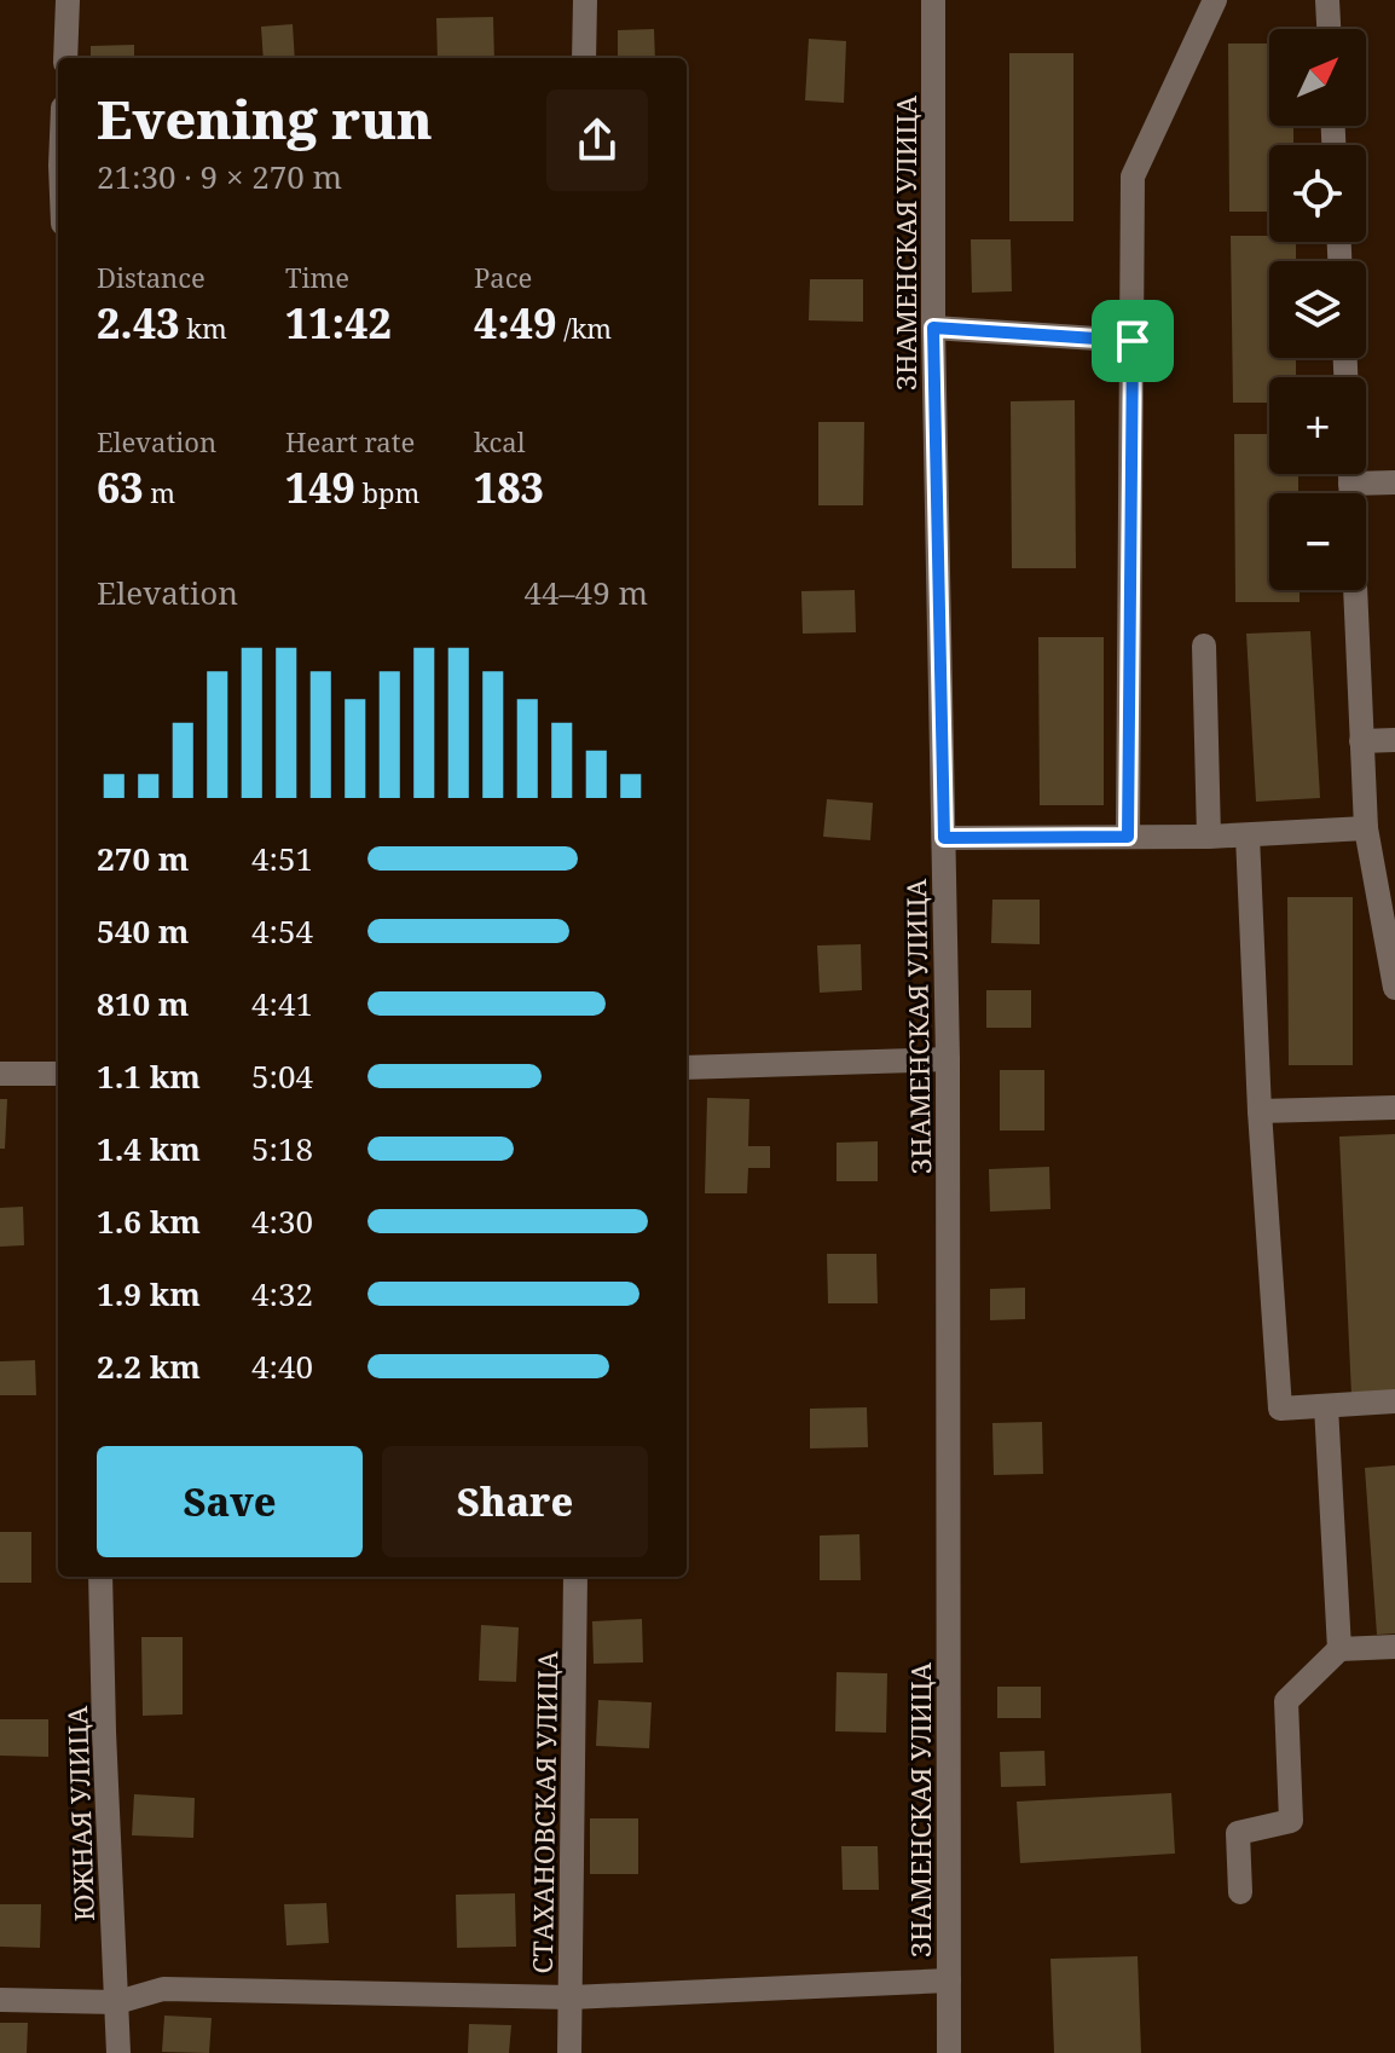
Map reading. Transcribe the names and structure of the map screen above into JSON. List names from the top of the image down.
{
  "streets": {
    "street": ["ЗНАМЕНСКАЯ УЛИЦА", "СТАХАНОВСКАЯ УЛИЦА", "ЮЖНАЯ УЛИЦА"]
  },
  "north": "top right",
  "page": {
    "map_buttons": ["+", "−"],
    "heading": ["Evening run", "21:30 · 9 × 270 m"],
    "stats": [
      ["Distance", "2.43 km"],
      ["Time", "11:42"],
      ["Pace", "4:49 /km"],
      ["Elevation", "63 m"],
      ["Heart rate", "149 bpm"],
      ["kcal", "183"]
    ],
    "chart": ["Elevation", "44–49 m"],
    "list": [
      {
        "name": "270 m",
        "note": "4:51"
      },
      {
        "name": "540 m",
        "note": "4:54"
      },
      {
        "name": "810 m",
        "note": "4:41"
      },
      {
        "name": "1.1 km",
        "note": "5:04"
      },
      {
        "name": "1.4 km",
        "note": "5:18"
      },
      {
        "name": "1.6 km",
        "note": "4:30"
      },
      {
        "name": "1.9 km",
        "note": "4:32"
      },
      {
        "name": "2.2 km",
        "note": "4:40"
      }
    ],
    "buttons": ["Save", "Share"]
  }
}
